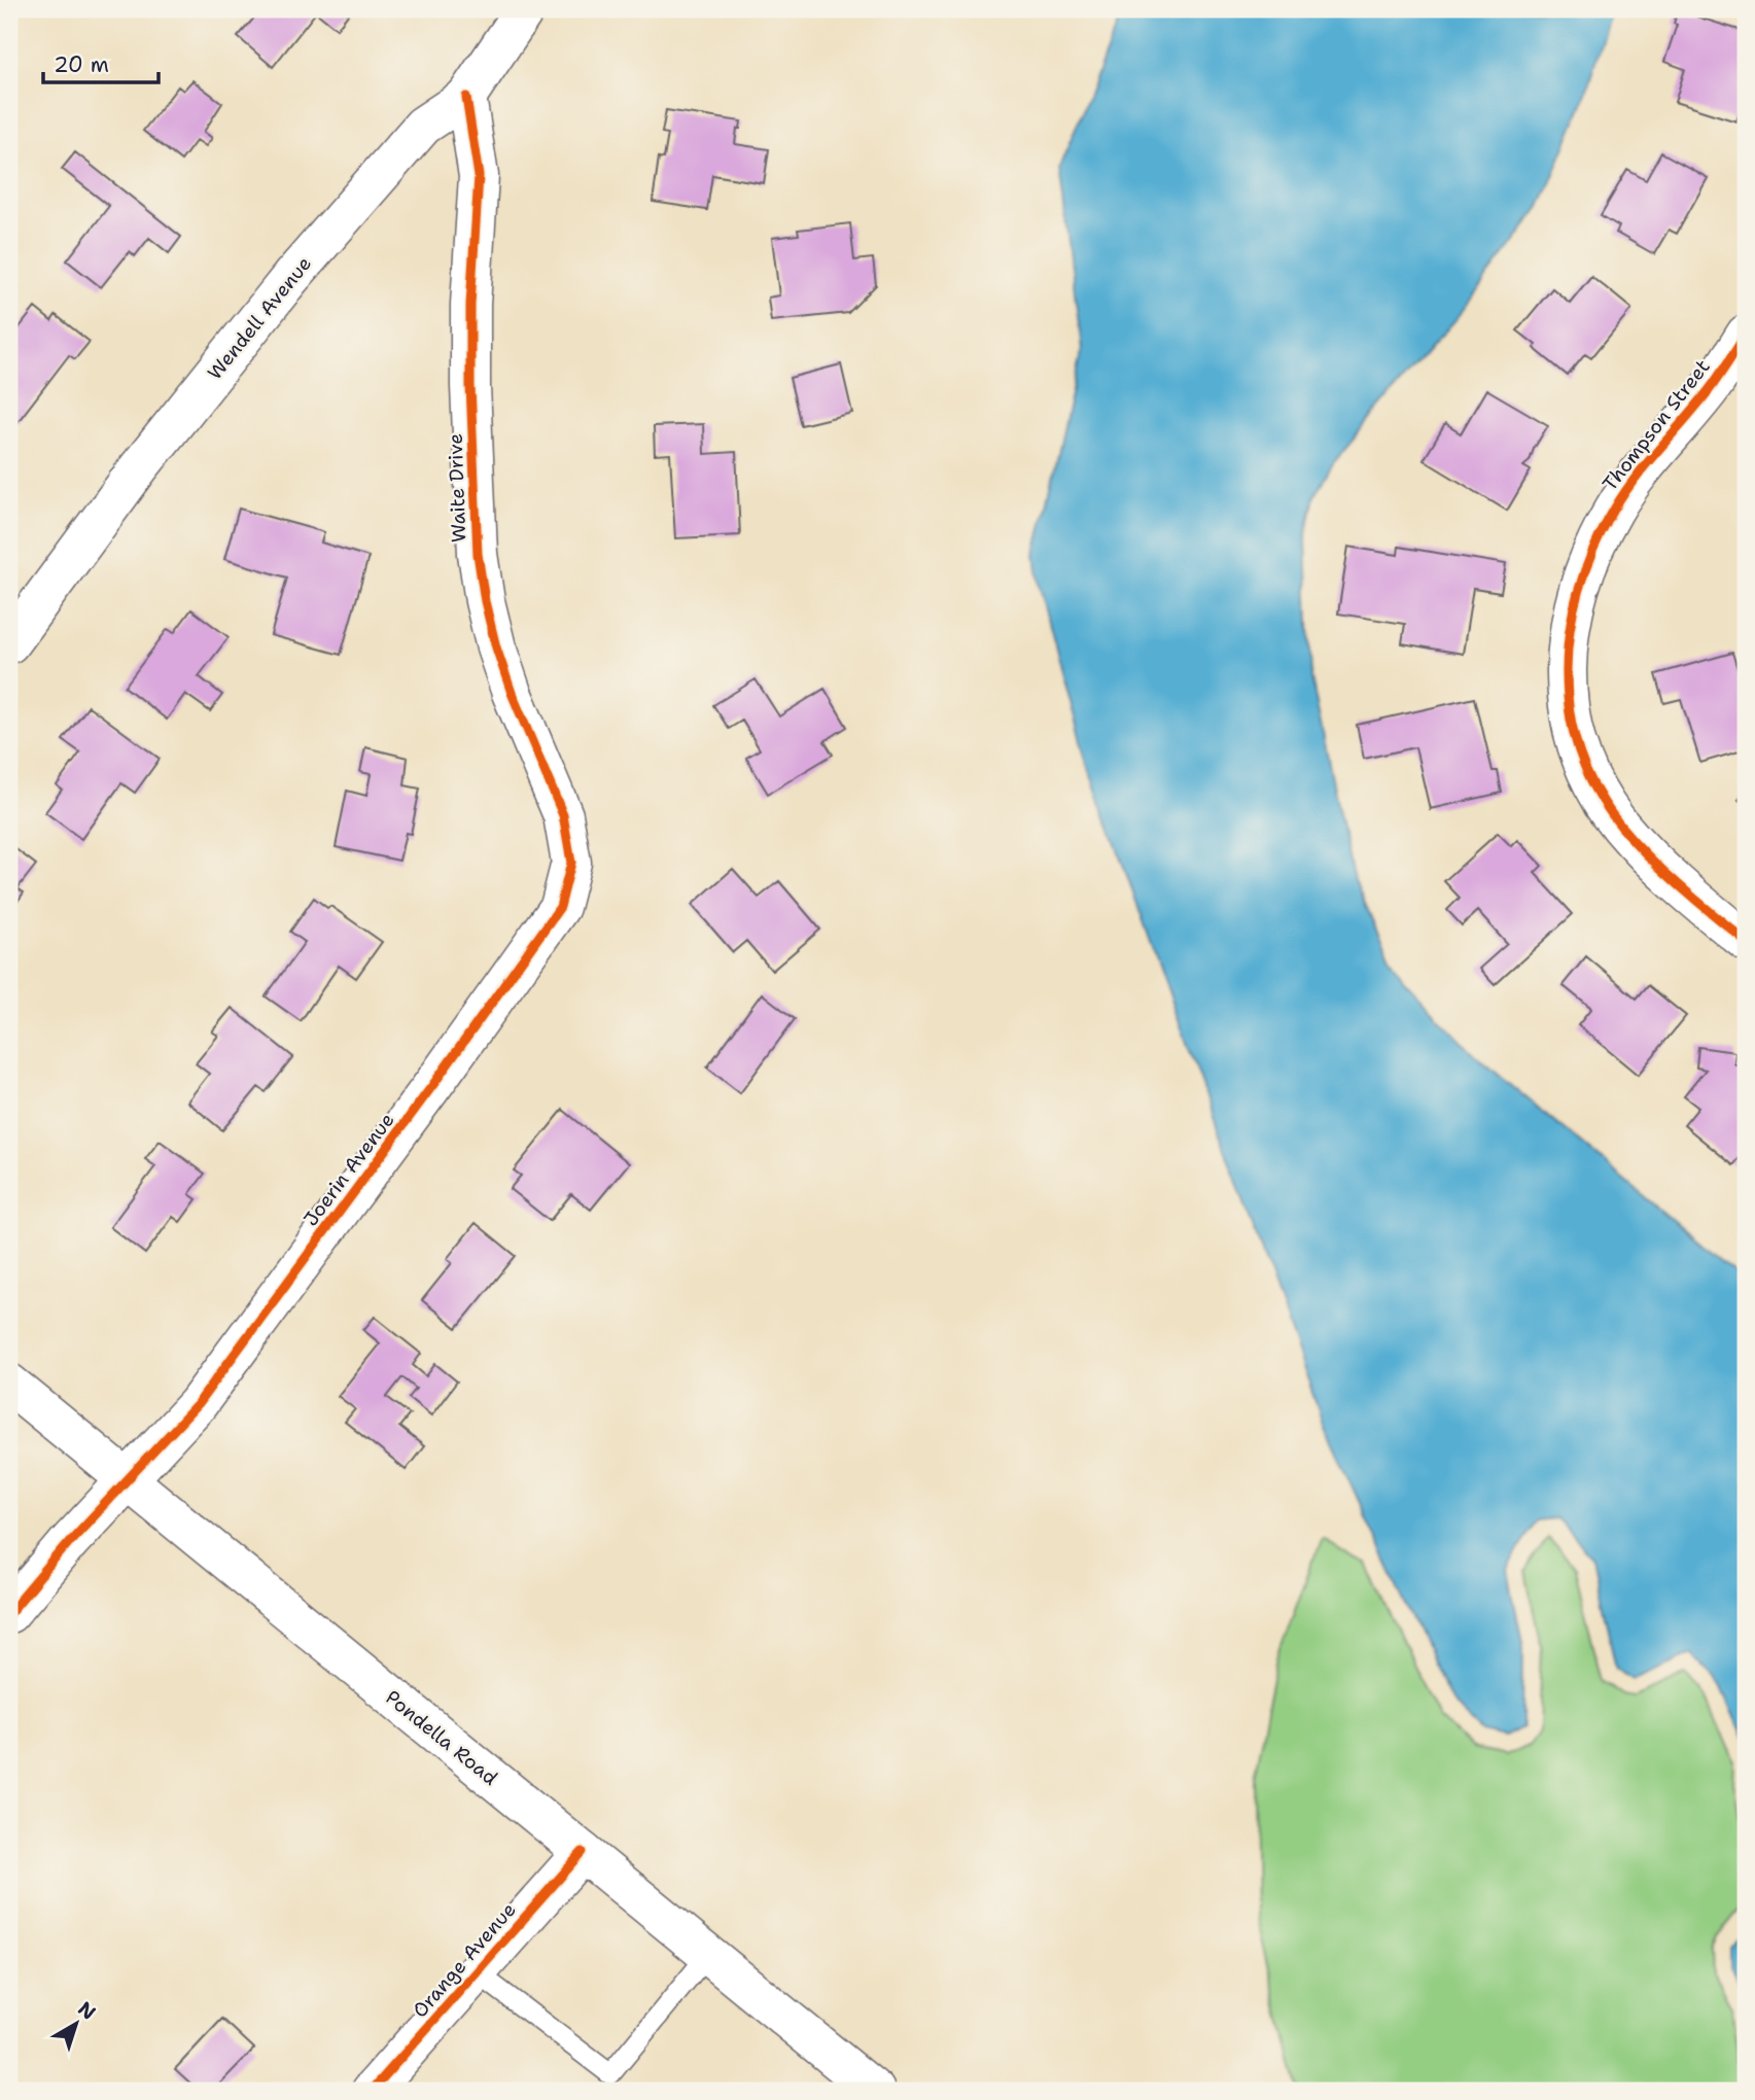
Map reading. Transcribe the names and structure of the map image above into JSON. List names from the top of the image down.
{
  "streets": {
    "street": [
      "Wendell Avenue",
      "Thompson Street",
      "Waite Drive",
      "Joerin Avenue",
      "Pondella Road",
      "Orange Avenue"
    ]
  },
  "crossings": [
    ["Wendell Avenue", "Waite Drive"],
    ["Waite Drive", "Joerin Avenue"],
    ["Joerin Avenue", "Pondella Road"],
    ["Pondella Road", "Orange Avenue"]
  ],
  "scale_bar": "20 m",
  "north": "top right"
}
